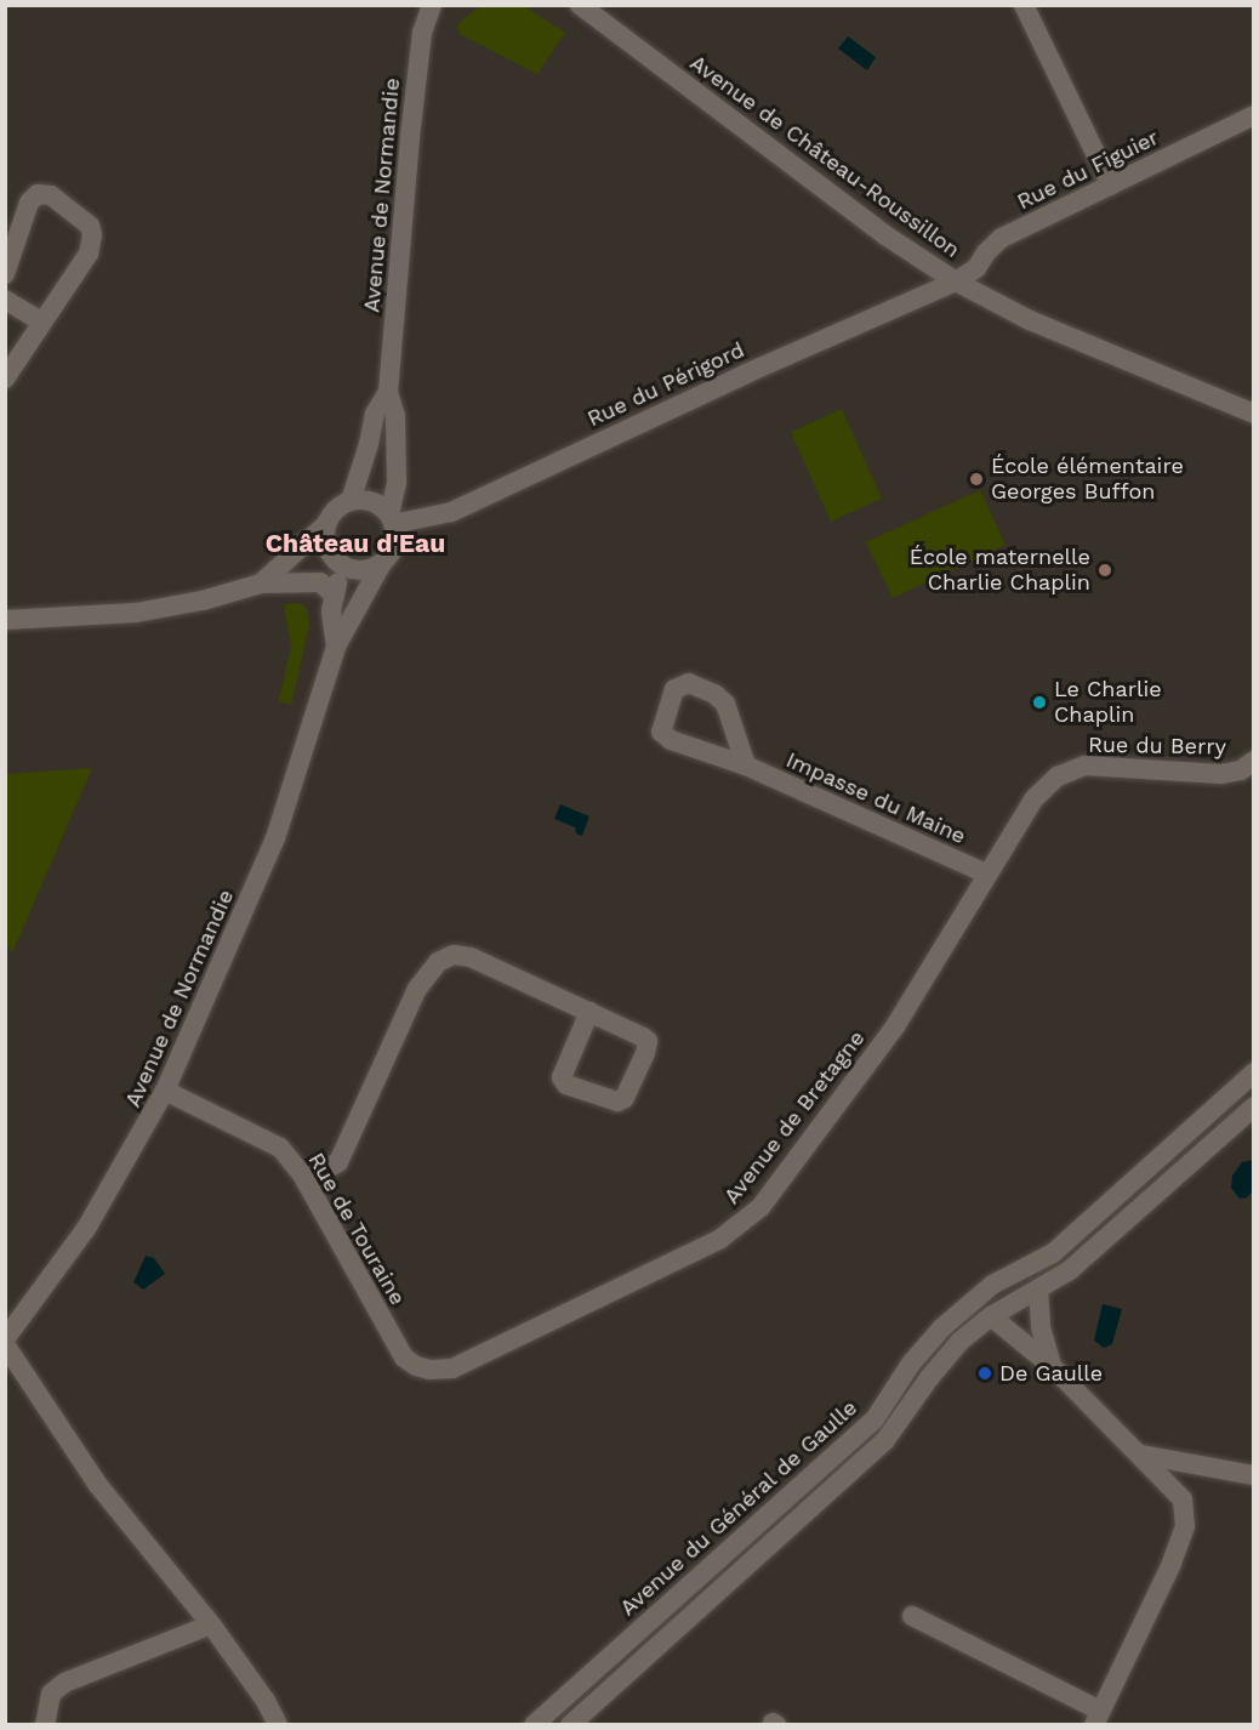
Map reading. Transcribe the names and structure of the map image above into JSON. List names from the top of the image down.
{
  "streets": {
    "street": [
      "Avenue de Château-Roussillon",
      "Rue du Figuier",
      "Avenue de Normandie",
      "Rue du Périgord",
      "Rue du Berry",
      "Impasse du Maine",
      "Avenue de Bretagne",
      "Rue de Touraine",
      "Avenue du Général de Gaulle"
    ]
  },
  "crossings": [
    ["Avenue de Château-Roussillon", "Rue du Figuier"],
    ["Avenue de Château-Roussillon", "Rue du Périgord"],
    ["Rue du Figuier", "Rue du Périgord"],
    ["Avenue de Normandie", "Rue du Périgord"],
    ["Avenue de Normandie", "Rue de Touraine"],
    ["Rue du Berry", "Avenue de Bretagne"],
    ["Impasse du Maine", "Avenue de Bretagne"],
    ["Avenue de Bretagne", "Rue de Touraine"]
  ],
  "districts": ["Château d'Eau"],
  "places": [
    "École élémentaire Georges Buffon",
    "École maternelle Charlie Chaplin",
    "Le Charlie Chaplin",
    "De Gaulle"
  ]
}
